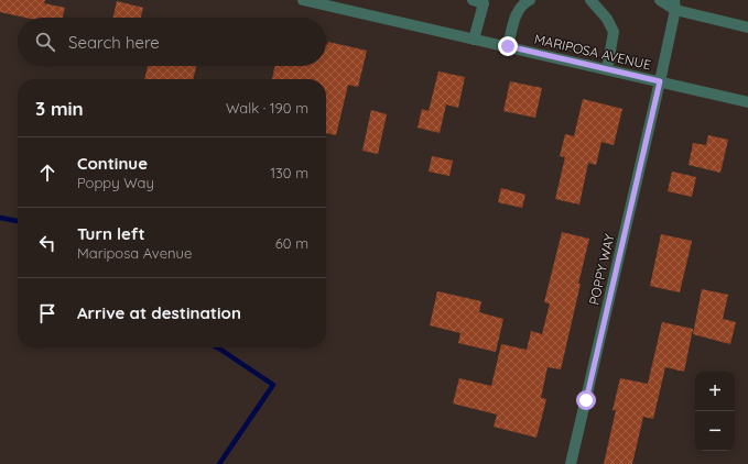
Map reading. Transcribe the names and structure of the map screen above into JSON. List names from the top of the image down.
{
  "streets": {
    "street": ["MARIPOSA AVENUE", "POPPY WAY"]
  },
  "crossings": [
    ["MARIPOSA AVENUE", "POPPY WAY"]
  ],
  "page": {
    "search": "Search here",
    "heading": ["3 min", "Walk · 190 m"],
    "list": [
      ["Continue", "Poppy Way", "130 m"],
      ["Turn left", "Mariposa Avenue", "60 m"],
      "Arrive at destination"
    ],
    "map_buttons": ["+", "−"]
  }
}
